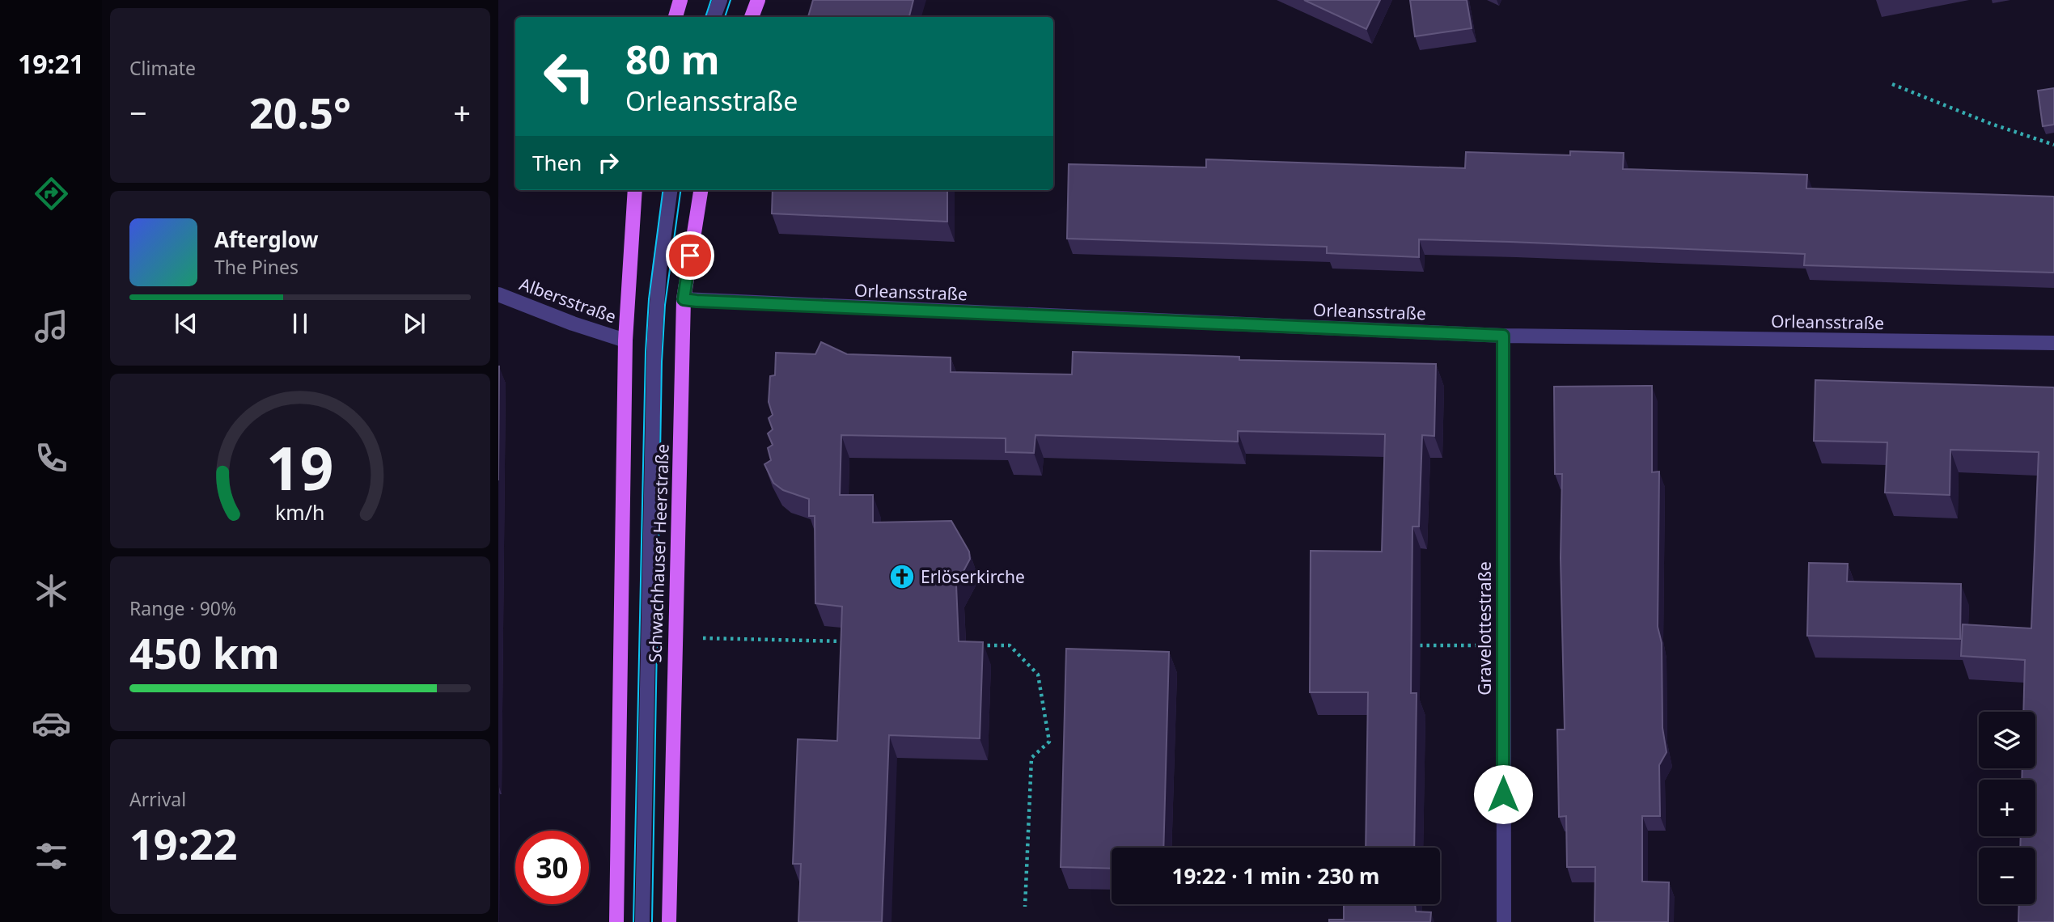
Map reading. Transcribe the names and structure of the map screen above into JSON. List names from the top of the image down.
{
  "streets": {
    "main road": ["Schwachhauser Heerstraße"],
    "street": ["Orleansstraße", "Albersstraße", "Gravelottestraße"]
  },
  "crossings": [
    ["Orleansstraße", "Schwachhauser Heerstraße"],
    ["Orleansstraße", "Gravelottestraße"],
    ["Albersstraße", "Schwachhauser Heerstraße"]
  ],
  "places": {
    "church": ["Erlöserkirche"]
  },
  "page": {
    "tabs": "19:21",
    "tile": [
      "Climate",
      ["Range · 90%", "450 km"],
      ["Arrival", "19:22"]
    ],
    "turn": ["80 m", "Orleansstraße"],
    "heat": ["−", "20.5°", "+"],
    "then": "Then",
    "song": ["Afterglow", "The Pines"],
    "map_buttons": ["+", "−"],
    "limit": "30",
    "trip": "19:22 · 1 min · 230 m",
    "gauge": ["19", "km/h"]
  }
}
